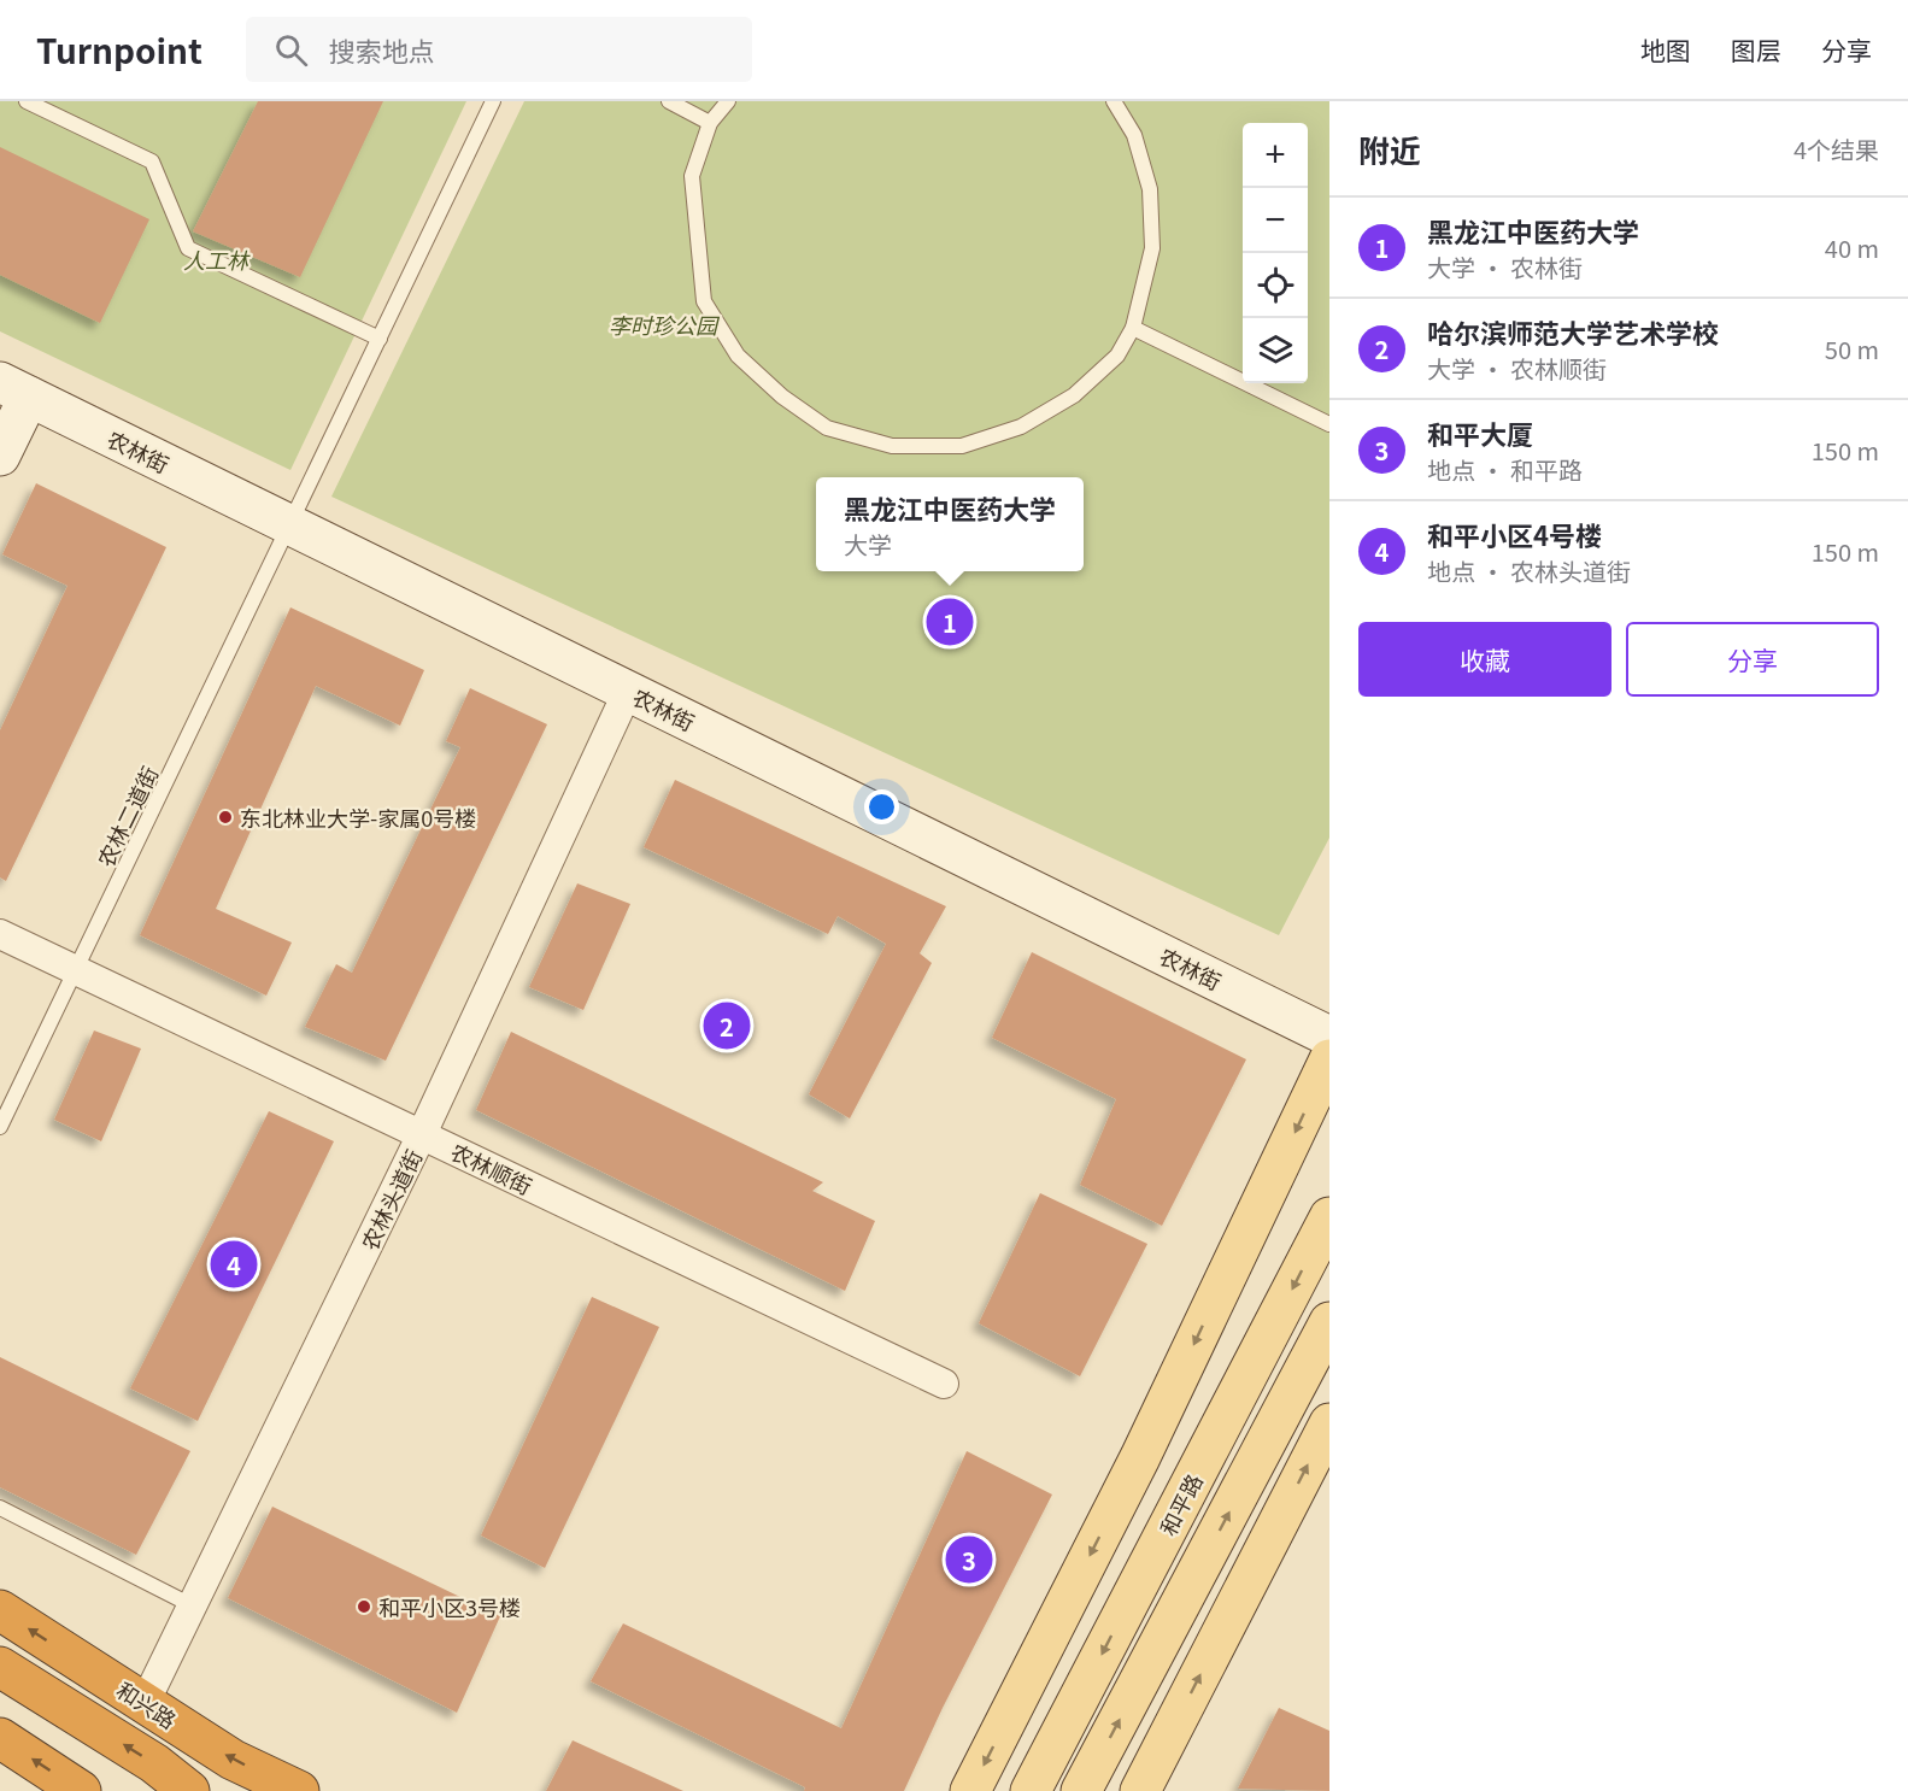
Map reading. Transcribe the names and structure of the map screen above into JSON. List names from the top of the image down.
{
  "streets": {
    "highway": ["和兴路"],
    "main road": ["和平路"],
    "street": ["农林街", "农林顺街", "农林头道街"],
    "lane": ["农林二道街"]
  },
  "crossings": [
    ["农林街", "农林二道街"],
    ["农林街", "农林头道街"],
    ["农林二道街", "农林顺街"],
    ["农林顺街", "农林头道街"],
    ["农林头道街", "和兴路"]
  ],
  "parks": ["人工林", "李时珍公园"],
  "places": ["东北林业大学-家属0号楼", "和平小区3号楼"],
  "page": {
    "header": "Turnpoint",
    "search": "搜索地点",
    "nav": ["地图", "图层", "分享"],
    "heading": ["附近", "4个结果"],
    "map_buttons": ["+", "−"],
    "list": [
      {
        "mark": "1",
        "name": "黑龙江中医药大学",
        "note": "大学 · 农林街",
        "value": "40 m"
      },
      {
        "mark": "2",
        "name": "哈尔滨师范大学艺术学校",
        "note": "大学 · 农林顺街",
        "value": "50 m"
      },
      {
        "mark": "3",
        "name": "和平大厦",
        "note": "地点 · 和平路",
        "value": "150 m"
      },
      {
        "mark": "4",
        "name": "和平小区4号楼",
        "note": "地点 · 农林头道街",
        "value": "150 m"
      }
    ],
    "popup": ["黑龙江中医药大学", "大学"],
    "pins": [
      "1",
      "2",
      "4",
      "3"
    ],
    "buttons": ["收藏", "分享"]
  }
}
